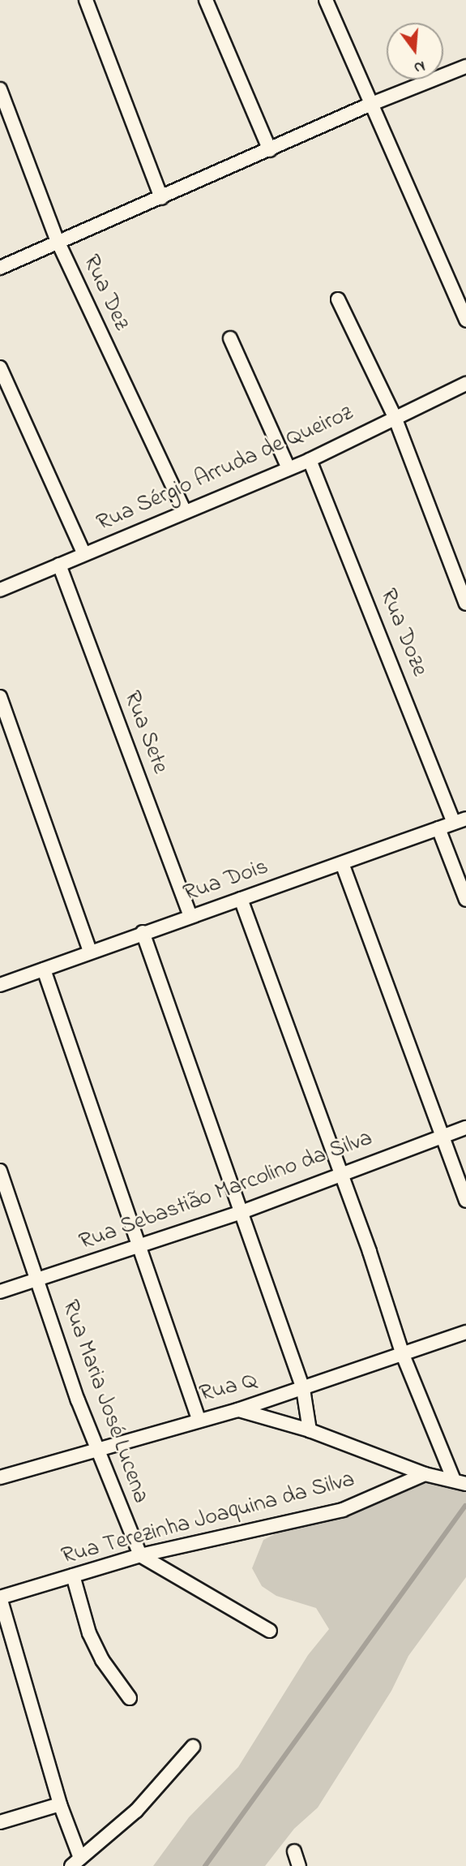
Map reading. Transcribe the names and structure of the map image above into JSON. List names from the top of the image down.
{
  "streets": {
    "street": [
      "Rua Dez",
      "Rua Sérgio Arruda de Queiroz",
      "Rua Doze",
      "Rua Sete",
      "Rua Dois",
      "Rua Sebastião Marcolino da Silva",
      "Rua Q",
      "Rua Maria José Lucena",
      "Rua Terezinha Joaquina da Silva"
    ]
  },
  "crossings": [
    ["Rua Dez", "Rua Sérgio Arruda de Queiroz"],
    ["Rua Sérgio Arruda de Queiroz", "Rua Doze"],
    ["Rua Sérgio Arruda de Queiroz", "Rua Sete"],
    ["Rua Doze", "Rua Dois"],
    ["Rua Sete", "Rua Dois"],
    ["Rua Sebastião Marcolino da Silva", "Rua Maria José Lucena"],
    ["Rua Q", "Rua Maria José Lucena"],
    ["Rua Q", "Rua Terezinha Joaquina da Silva"],
    ["Rua Maria José Lucena", "Rua Terezinha Joaquina da Silva"]
  ],
  "north": "bottom"
}
